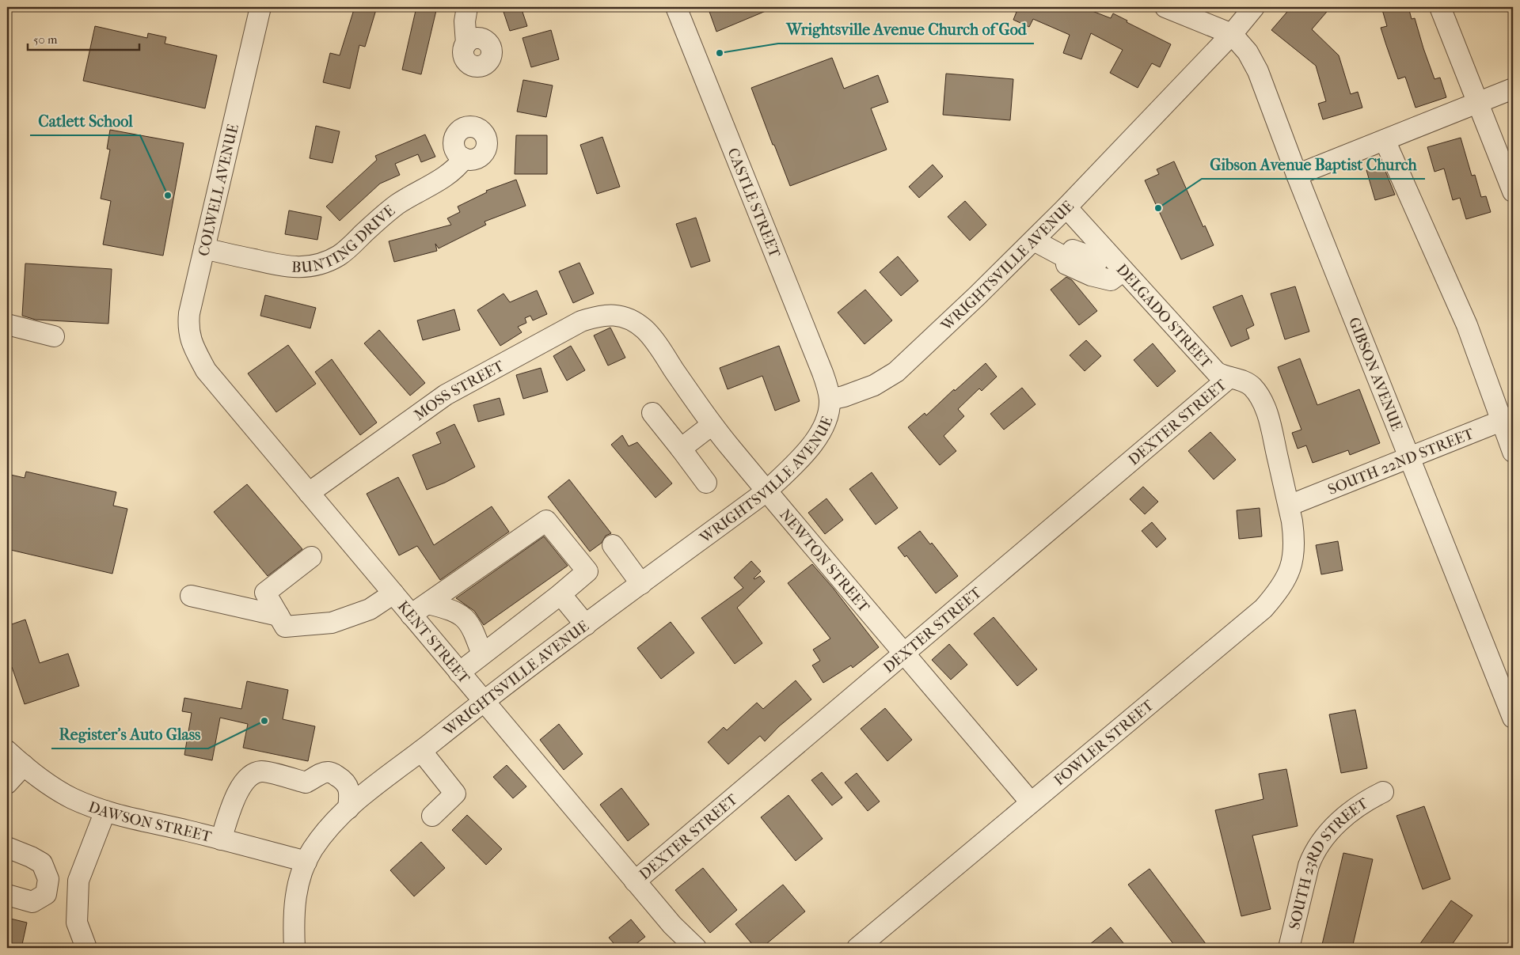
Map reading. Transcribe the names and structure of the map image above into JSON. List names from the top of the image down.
{
  "streets": {
    "street": [
      "COLWELL AVENUE",
      "CASTLE STREET",
      "BUNTING DRIVE",
      "WRIGHTSVILLE AVENUE",
      "DELGADO STREET",
      "GIBSON AVENUE",
      "MOSS STREET",
      "DEXTER STREET",
      "SOUTH 22ND STREET",
      "NEWTON STREET",
      "KENT STREET",
      "FOWLER STREET",
      "DAWSON STREET",
      "SOUTH 23RD STREET"
    ]
  },
  "crossings": [
    ["COLWELL AVENUE", "BUNTING DRIVE"],
    ["COLWELL AVENUE", "KENT STREET"],
    ["CASTLE STREET", "WRIGHTSVILLE AVENUE"],
    ["WRIGHTSVILLE AVENUE", "DELGADO STREET"],
    ["WRIGHTSVILLE AVENUE", "GIBSON AVENUE"],
    ["WRIGHTSVILLE AVENUE", "NEWTON STREET"],
    ["WRIGHTSVILLE AVENUE", "KENT STREET"],
    ["WRIGHTSVILLE AVENUE", "DAWSON STREET"],
    ["DELGADO STREET", "DEXTER STREET"],
    ["DELGADO STREET", "SOUTH 22ND STREET"],
    ["DELGADO STREET", "FOWLER STREET"],
    ["GIBSON AVENUE", "SOUTH 22ND STREET"],
    ["MOSS STREET", "NEWTON STREET"],
    ["MOSS STREET", "KENT STREET"],
    ["DEXTER STREET", "NEWTON STREET"],
    ["DEXTER STREET", "KENT STREET"],
    ["SOUTH 22ND STREET", "FOWLER STREET"],
    ["NEWTON STREET", "FOWLER STREET"]
  ],
  "places": [
    "Wrightsville Avenue Church of God",
    "Catlett School",
    "Gibson Avenue Baptist Church",
    "Register's Auto Glass"
  ],
  "scale_bar": "50 m"
}
